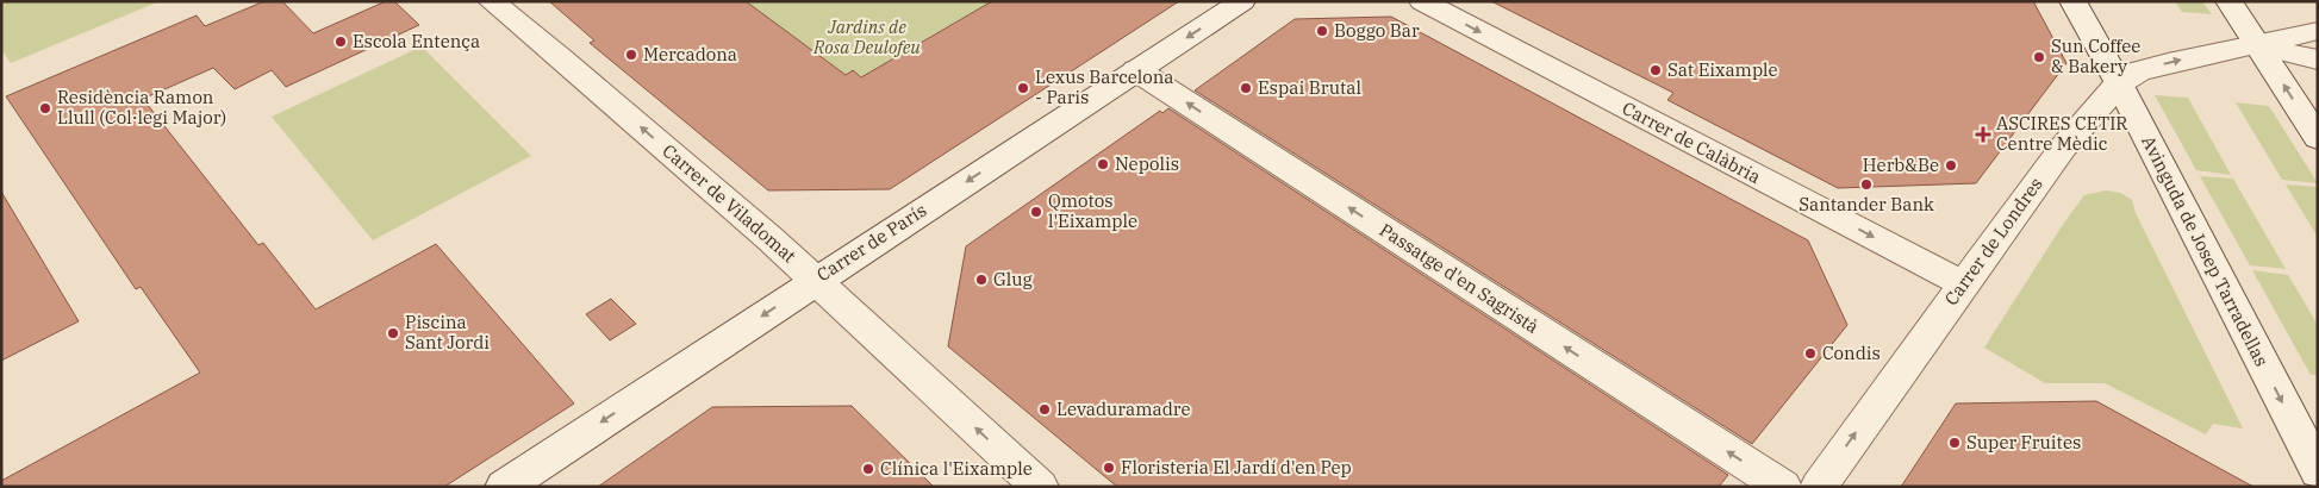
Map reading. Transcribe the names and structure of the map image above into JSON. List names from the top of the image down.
{
  "streets": {
    "street": [
      "Carrer de Calàbria",
      "Carrer de Viladomat",
      "Carrer de Londres",
      "Carrer de París",
      "Avinguda de Josep Tarradellas",
      "Passatge d'en Sagristà"
    ]
  },
  "crossings": [
    ["Carrer de Calàbria", "Carrer de Londres"],
    ["Carrer de Viladomat", "Carrer de París"],
    ["Carrer de Londres", "Avinguda de Josep Tarradellas"],
    ["Carrer de París", "Passatge d'en Sagristà"]
  ],
  "one_way": [
    "Carrer de Calàbria",
    "Carrer de Viladomat",
    "Carrer de Londres",
    "Carrer de París",
    "Passatge d'en Sagristà"
  ],
  "parks": ["Jardins de Rosa Deulofeu"],
  "places": {
    "other": [
      "Boggo Bar",
      "Escola Entença",
      "Mercadona",
      "Sun Coffee & Bakery",
      "Sat Eixample",
      "Lexus Barcelona - Paris",
      "Espai Brutal",
      "Residència Ramon Llull (Col·legi Major)",
      "Nepolis",
      "Herb&Be",
      "Santander Bank",
      "Qmotos l'Eixample",
      "Glug",
      "Piscina Sant Jordi",
      "Condis",
      "Levaduramadre",
      "Super Fruites",
      "Floristeria El Jardí d'en Pep",
      "Clínica l'Eixample"
    ],
    "health": ["ASCIRES CETIR Centre Mèdic"]
  }
}
